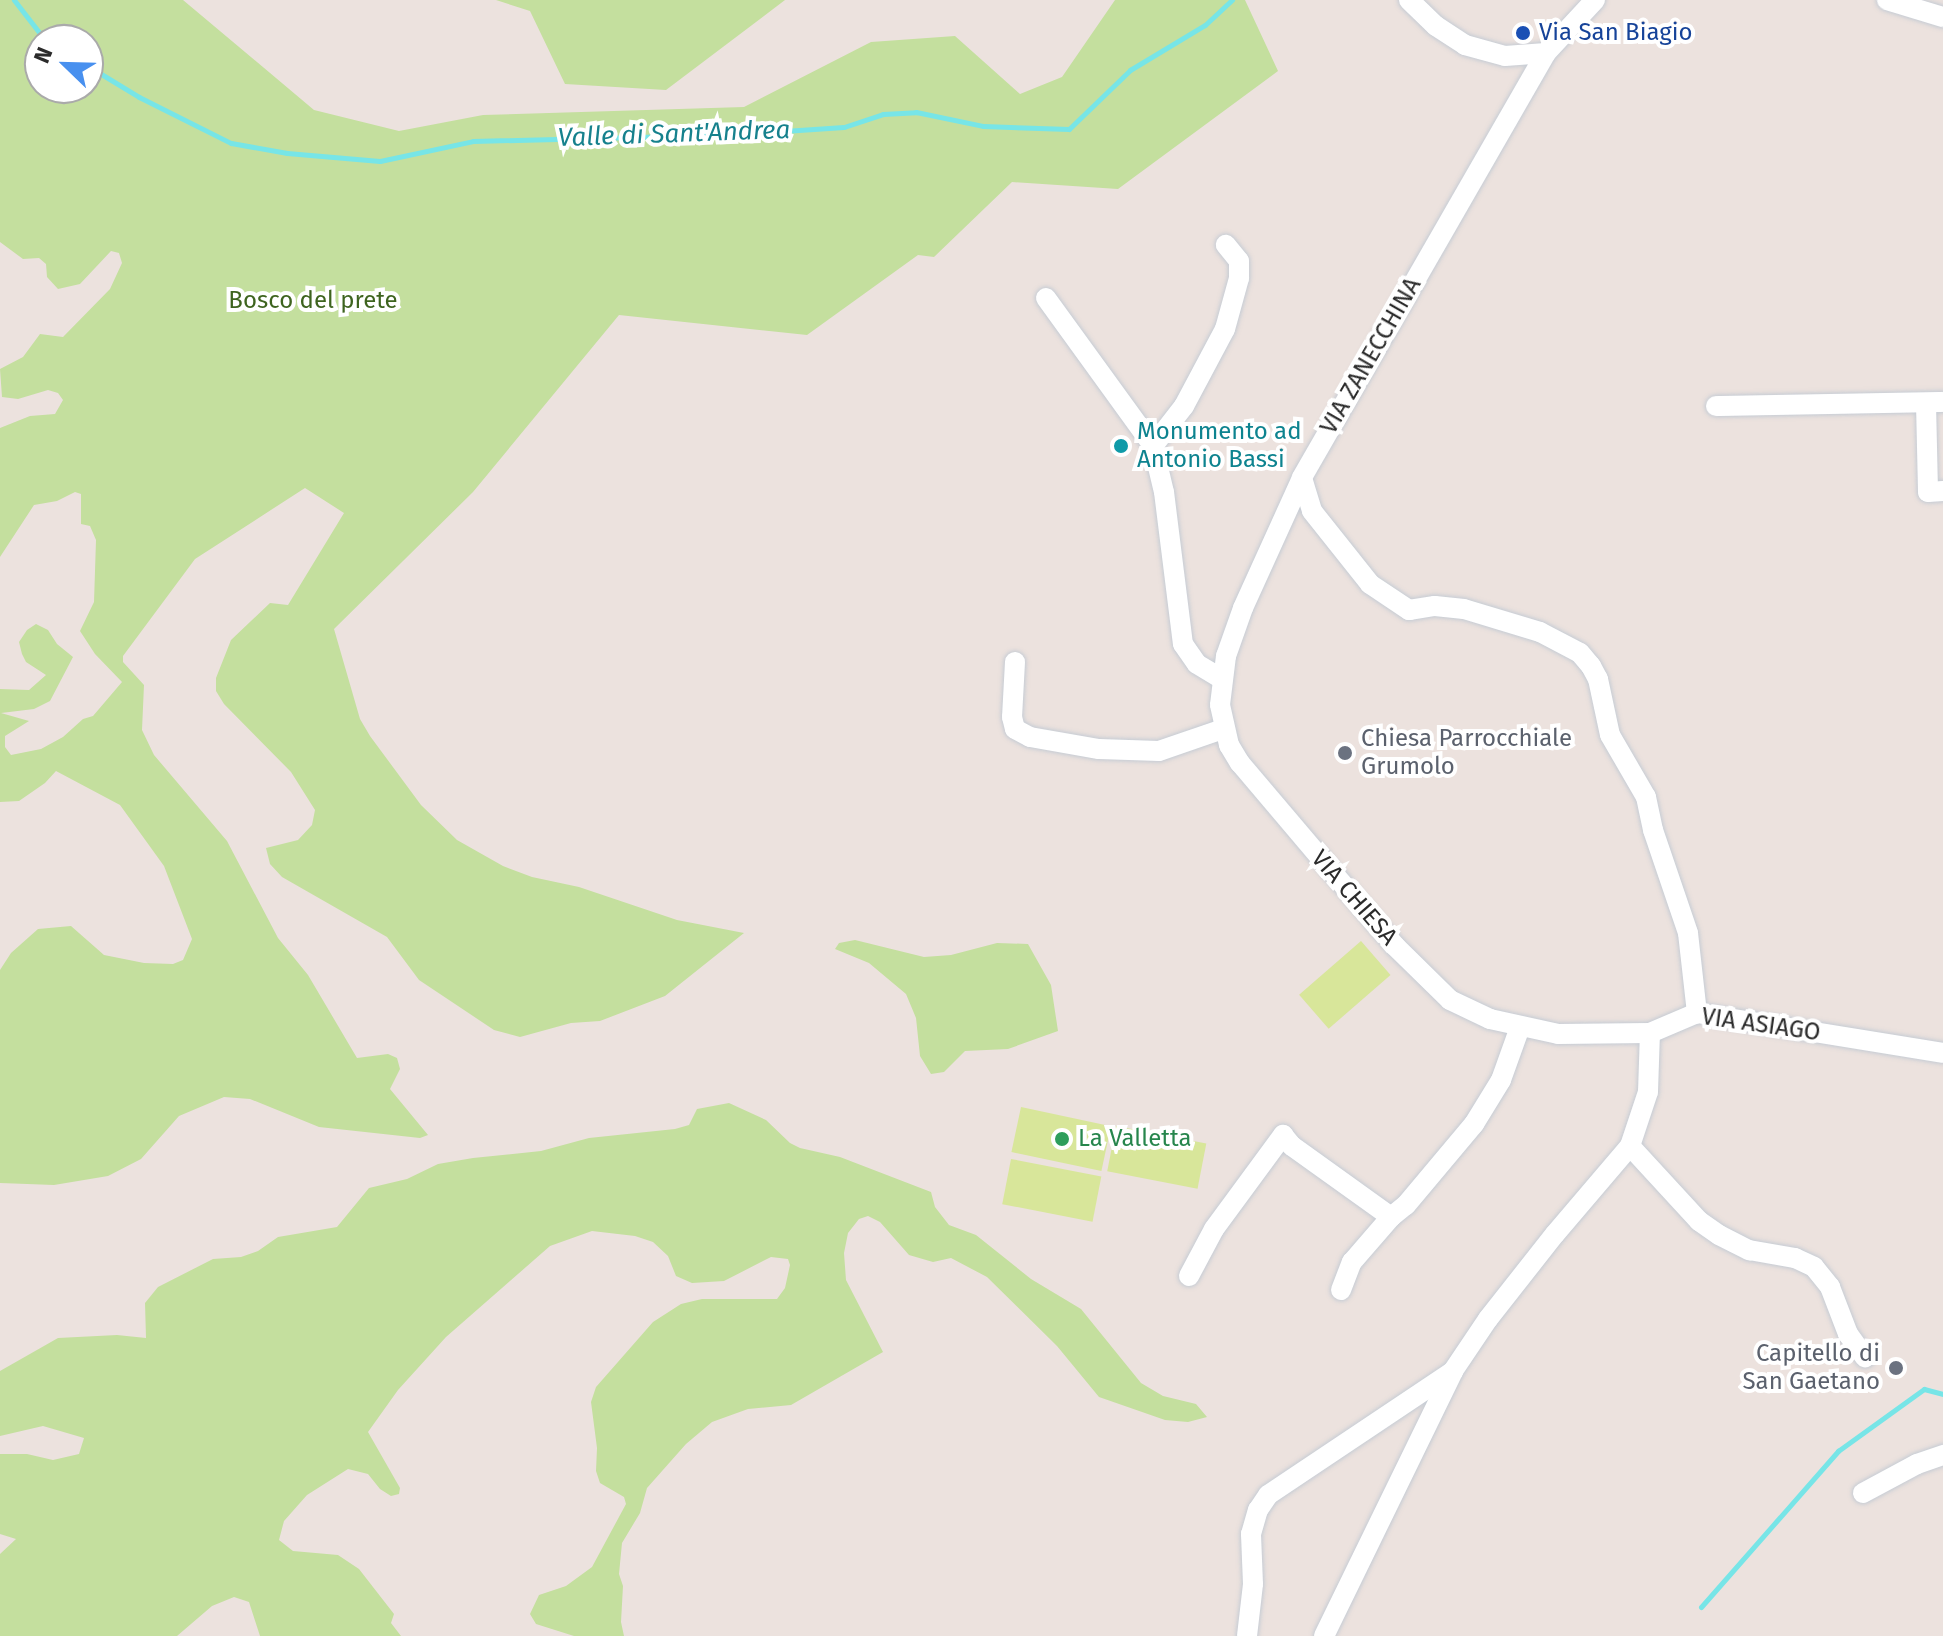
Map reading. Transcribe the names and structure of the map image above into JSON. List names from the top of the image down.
{
  "streets": {
    "street": ["VIA ZANECCHINA", "VIA CHIESA", "VIA ASIAGO"]
  },
  "crossings": [
    ["VIA ZANECCHINA", "VIA CHIESA"],
    ["VIA CHIESA", "VIA ASIAGO"]
  ],
  "water": ["Valle di Sant'Andrea"],
  "parks": ["Bosco del prete"],
  "places": [
    "Via San Biagio",
    "Monumento ad Antonio Bassi",
    "Chiesa Parrocchiale Grumolo",
    "La Valletta",
    "Capitello di San Gaetano"
  ],
  "north": "top left"
}
